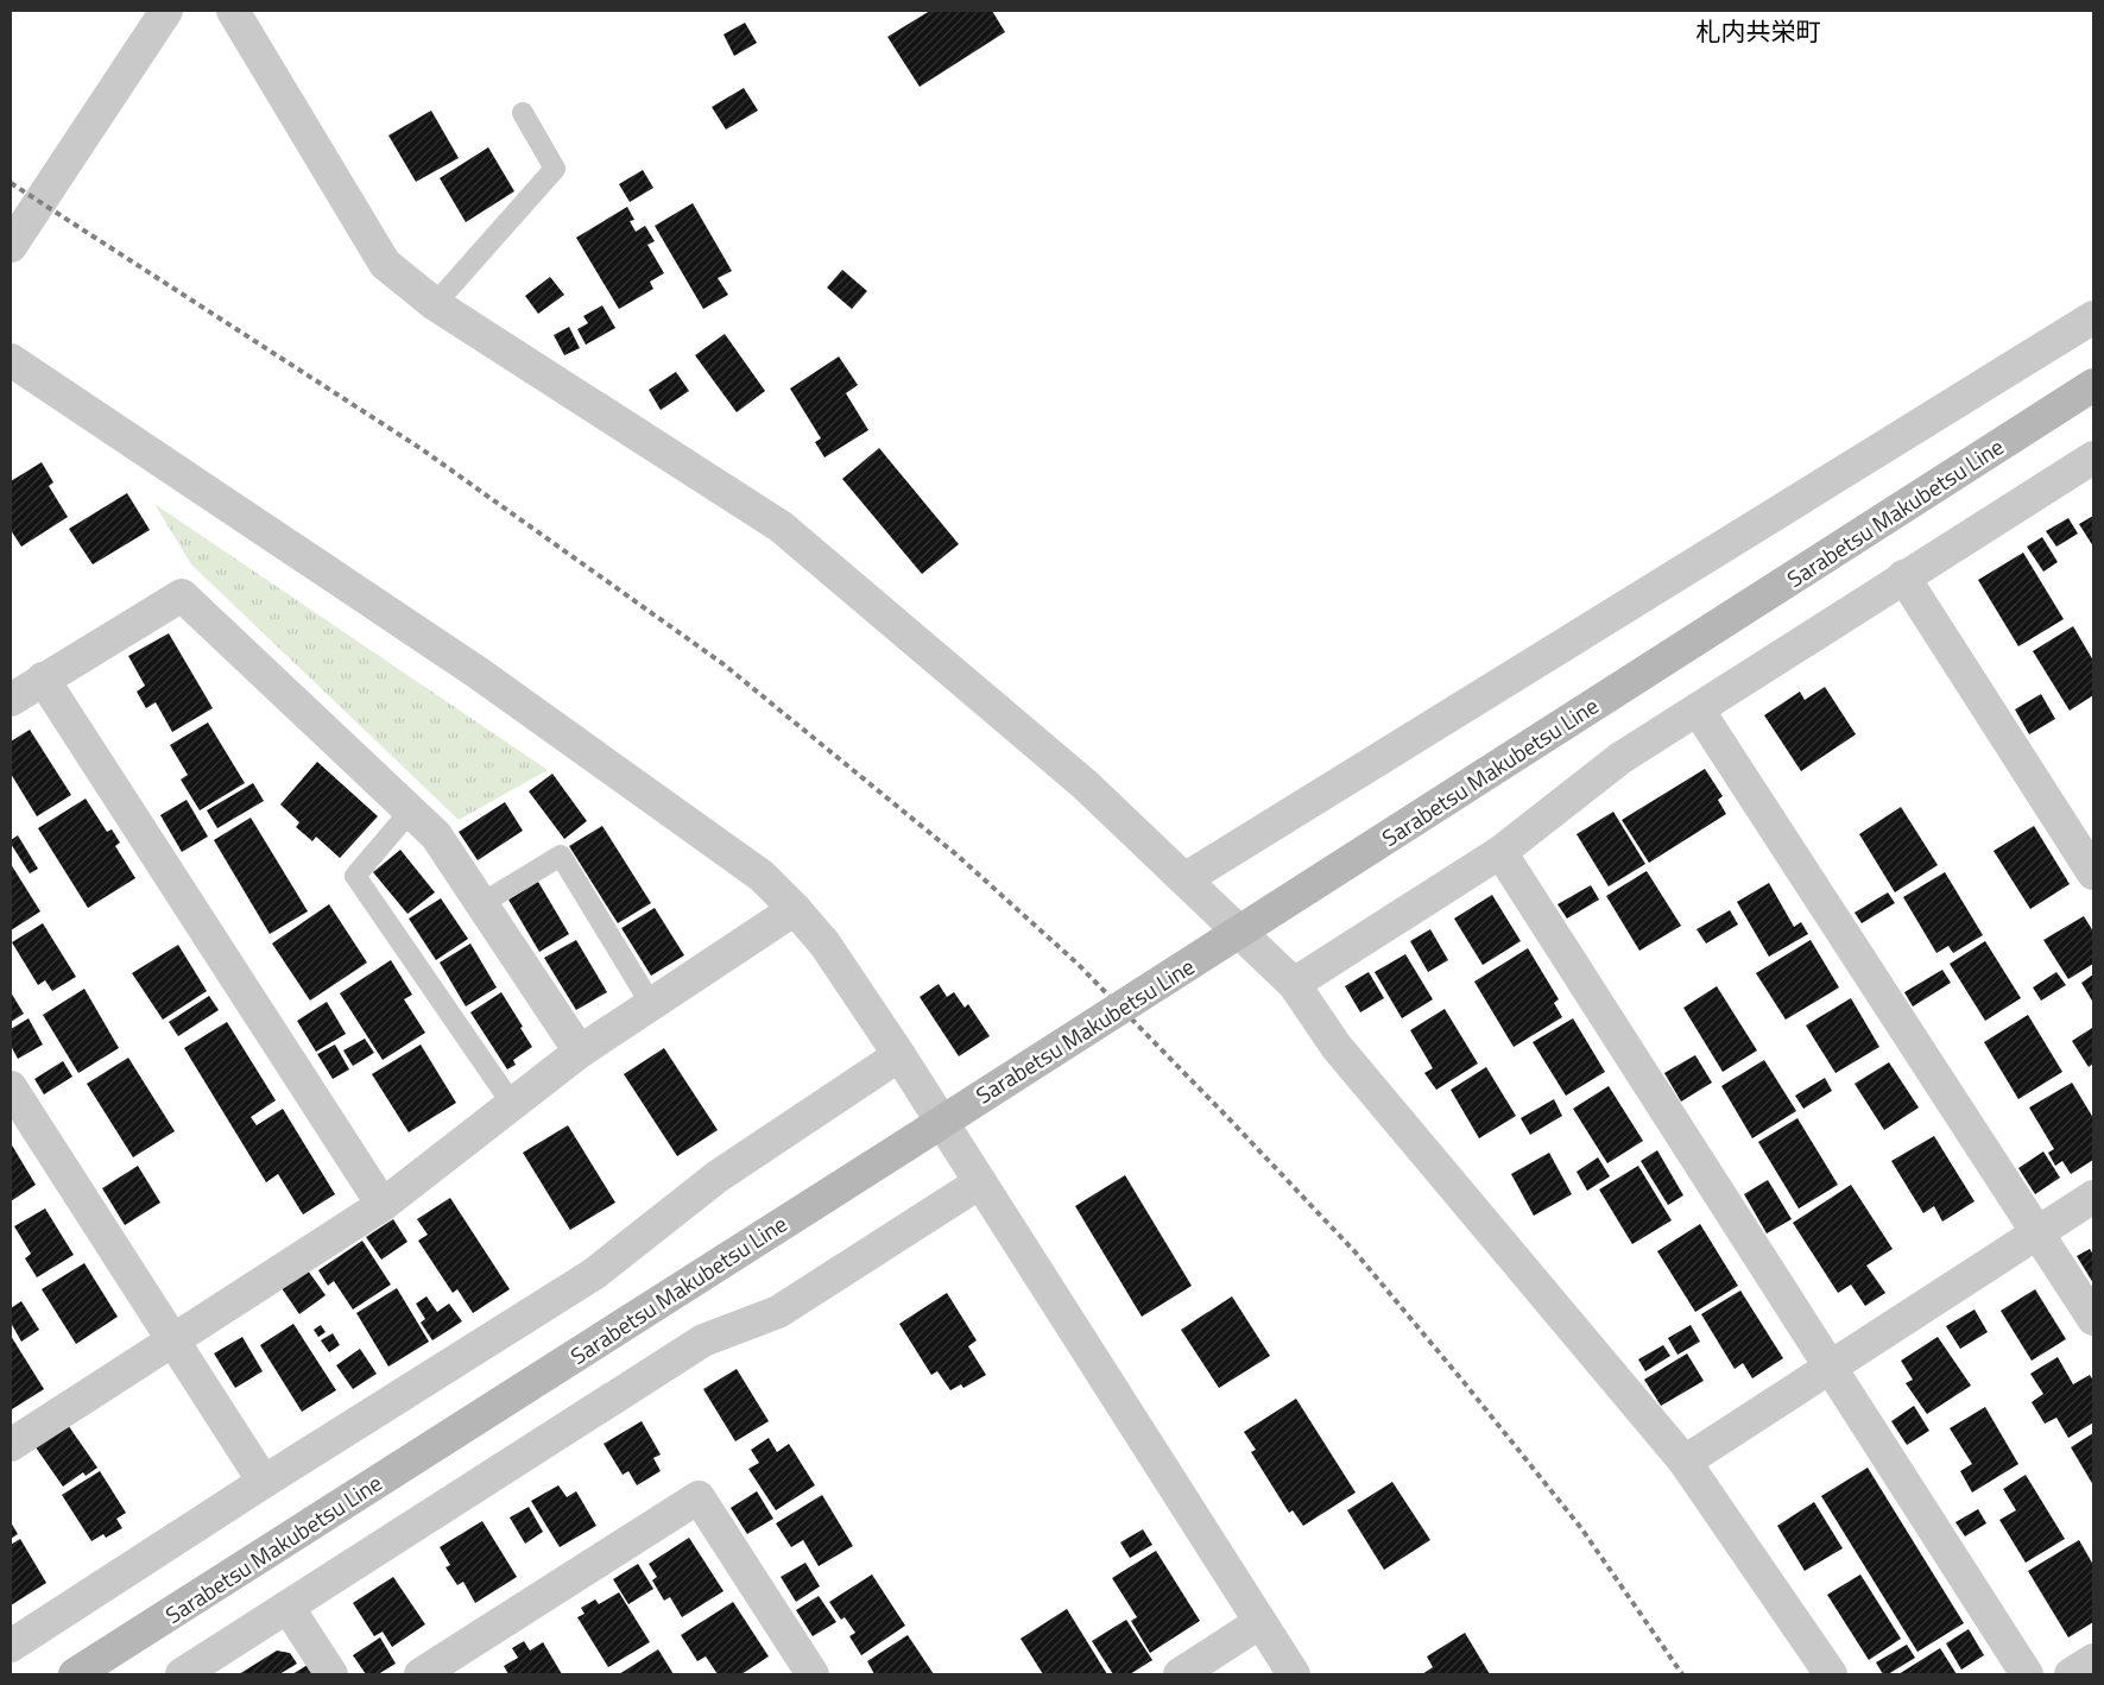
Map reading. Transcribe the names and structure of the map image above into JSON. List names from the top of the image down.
{
  "streets": {
    "main road": ["Sarabetsu Makubetsu Line"]
  },
  "districts": ["札内共栄町"]
}
